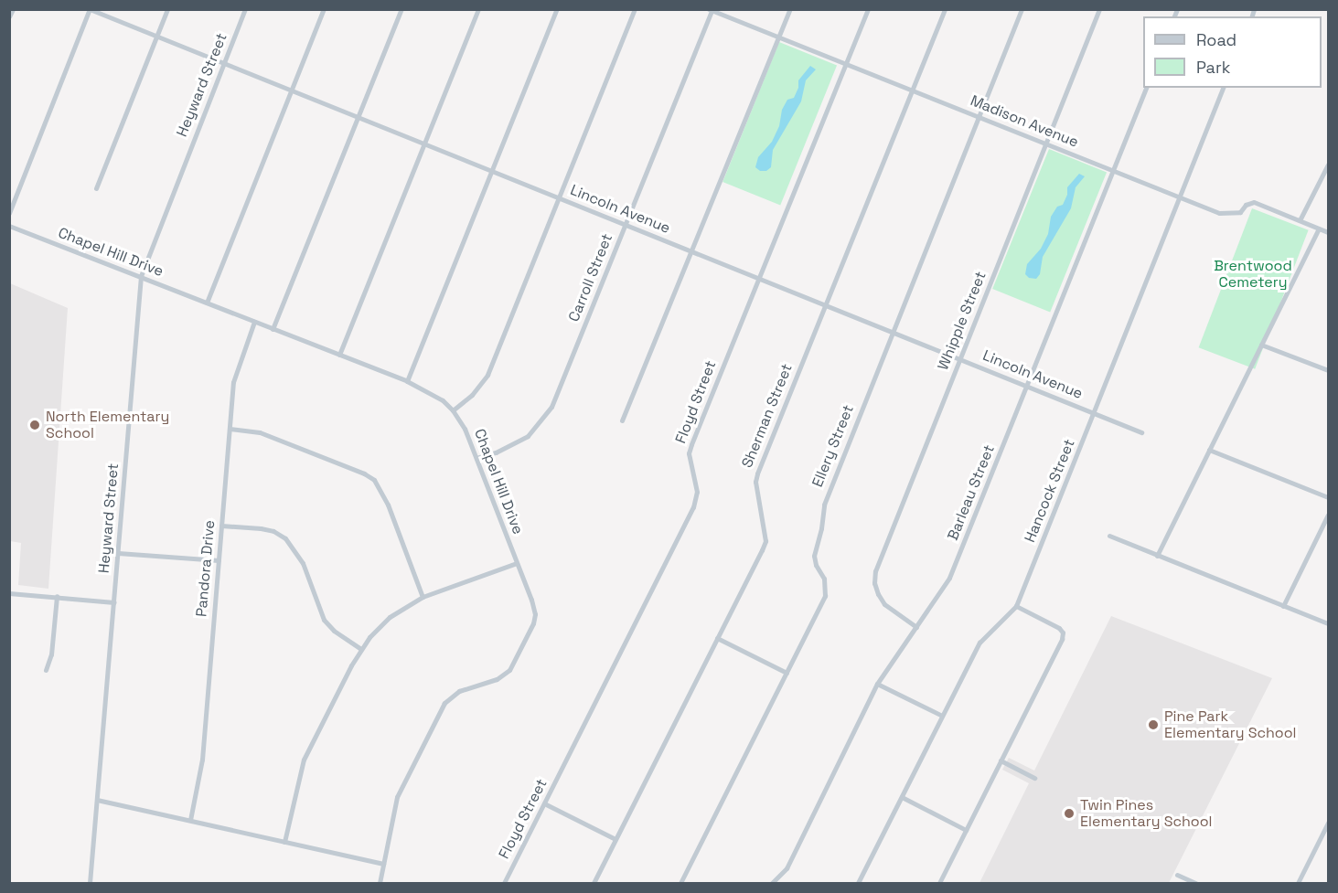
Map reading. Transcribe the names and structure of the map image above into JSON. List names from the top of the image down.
{
  "streets": {
    "street": [
      "Heyward Street",
      "Madison Avenue",
      "Lincoln Avenue",
      "Chapel Hill Drive",
      "Carroll Street",
      "Whipple Street",
      "Floyd Street",
      "Sherman Street",
      "Ellery Street",
      "Hancock Street",
      "Barleau Street",
      "Pandora Drive"
    ]
  },
  "crossings": [
    ["Heyward Street", "Lincoln Avenue"],
    ["Heyward Street", "Chapel Hill Drive"],
    ["Madison Avenue", "Carroll Street"],
    ["Madison Avenue", "Whipple Street"],
    ["Madison Avenue", "Floyd Street"],
    ["Madison Avenue", "Sherman Street"],
    ["Madison Avenue", "Ellery Street"],
    ["Madison Avenue", "Hancock Street"],
    ["Madison Avenue", "Barleau Street"],
    ["Lincoln Avenue", "Carroll Street"],
    ["Lincoln Avenue", "Whipple Street"],
    ["Lincoln Avenue", "Floyd Street"],
    ["Lincoln Avenue", "Sherman Street"],
    ["Lincoln Avenue", "Ellery Street"],
    ["Lincoln Avenue", "Hancock Street"],
    ["Lincoln Avenue", "Barleau Street"],
    ["Chapel Hill Drive", "Carroll Street"],
    ["Chapel Hill Drive", "Pandora Drive"],
    ["Whipple Street", "Barleau Street"]
  ],
  "parks": ["Brentwood Cemetery"],
  "places": ["North Elementary School", "Pine Park Elementary School", "Twin Pines Elementary School"],
  "legend": ["Road", "Park"]
}
